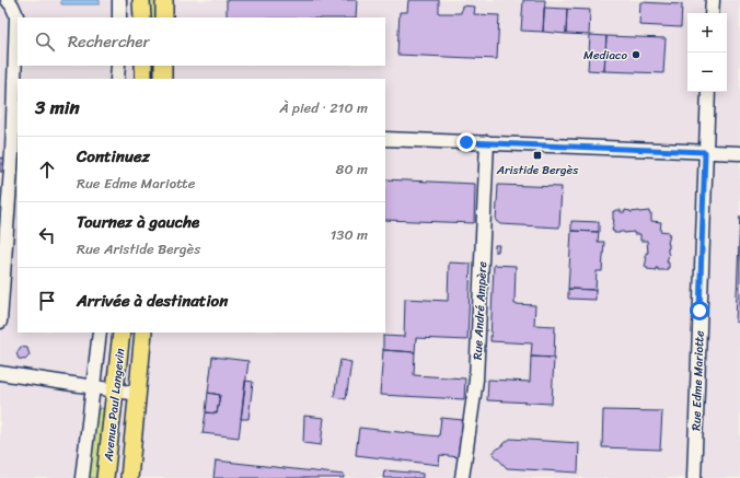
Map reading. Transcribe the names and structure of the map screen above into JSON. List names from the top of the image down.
{
  "streets": {
    "main road": ["Avenue Paul Langevin"],
    "street": ["Rue André Ampère", "Rue Edme Mariotte"]
  },
  "places": {
    "other": ["Mediaco"],
    "transit": ["Aristide Bergès"]
  },
  "page": {
    "map_buttons": ["+", "−"],
    "search": "Rechercher",
    "heading": ["3 min", "À pied · 210 m"],
    "list": [
      ["Continuez", "Rue Edme Mariotte", "80 m"],
      ["Tournez à gauche", "Rue Aristide Bergès", "130 m"],
      "Arrivée à destination"
    ]
  }
}
